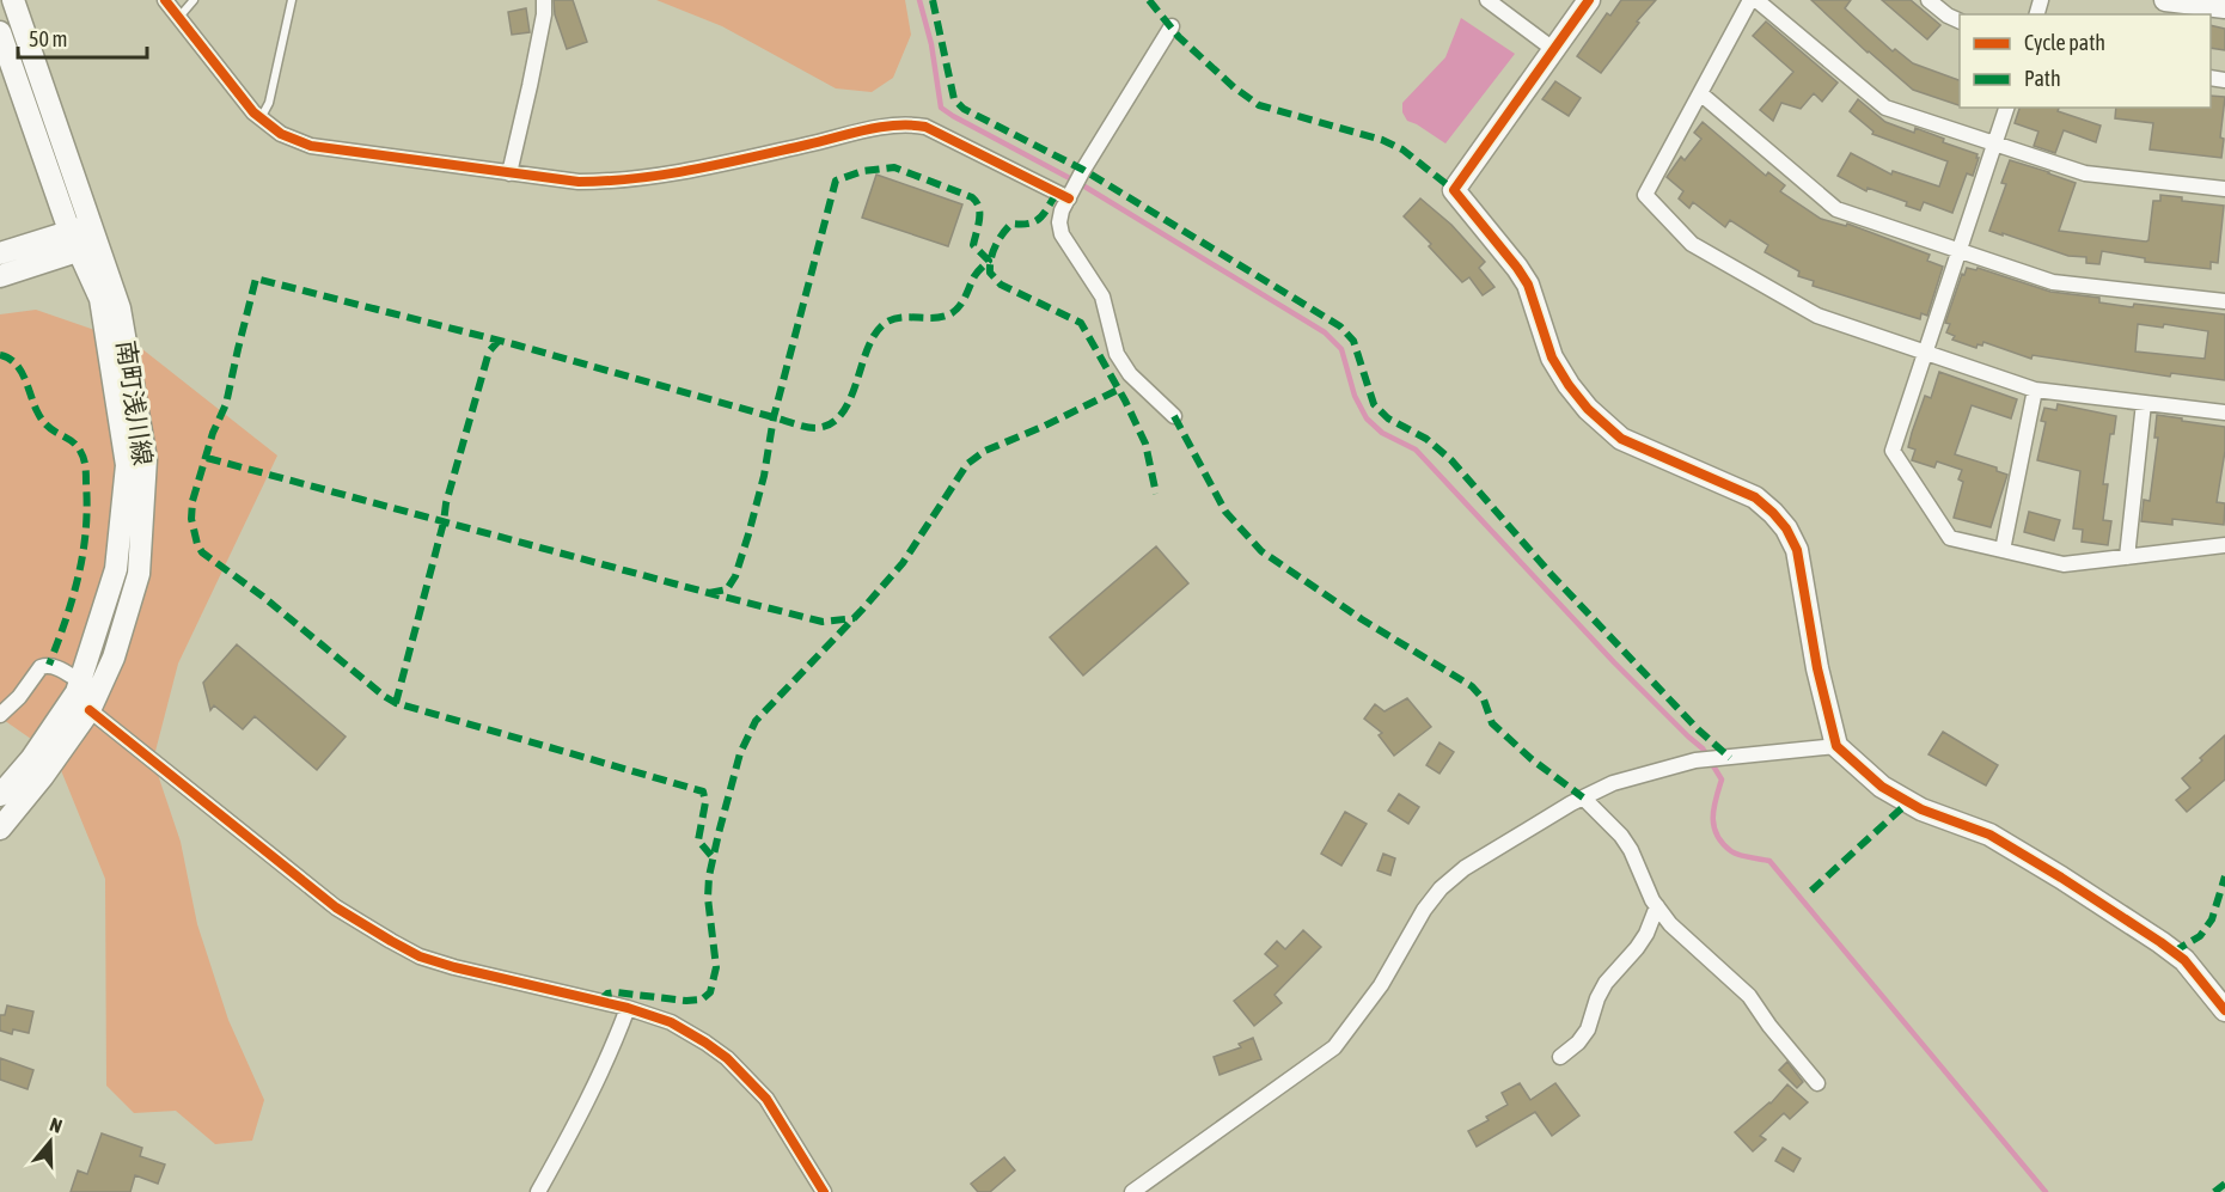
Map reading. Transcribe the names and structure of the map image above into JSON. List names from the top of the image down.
{
  "streets": {
    "street": ["南町浅川線"]
  },
  "legend": ["Cycle path", "Path"],
  "scale_bar": "50 m",
  "north": "top"
}
